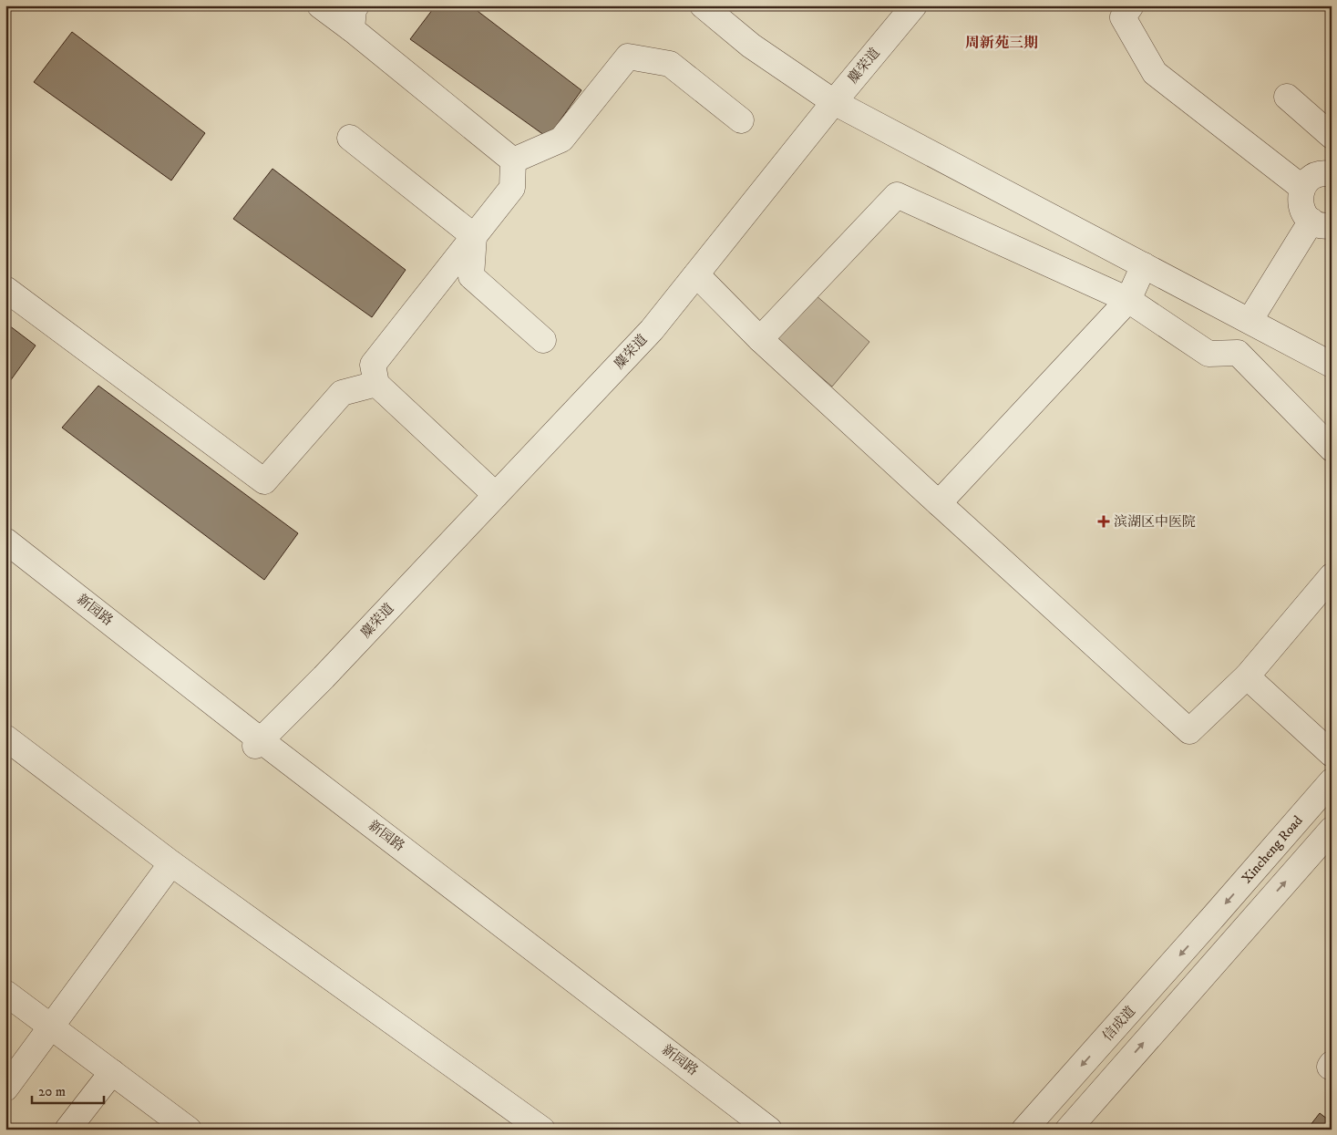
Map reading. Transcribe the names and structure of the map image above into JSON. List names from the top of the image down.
{
  "streets": {
    "street": ["麋荣道", "新园路", "信成道"]
  },
  "crossings": [
    ["麋荣道", "新园路"]
  ],
  "districts": ["周新苑三期"],
  "places": {
    "health": ["滨湖区中医院"]
  },
  "scale_bar": "20 m"
}
